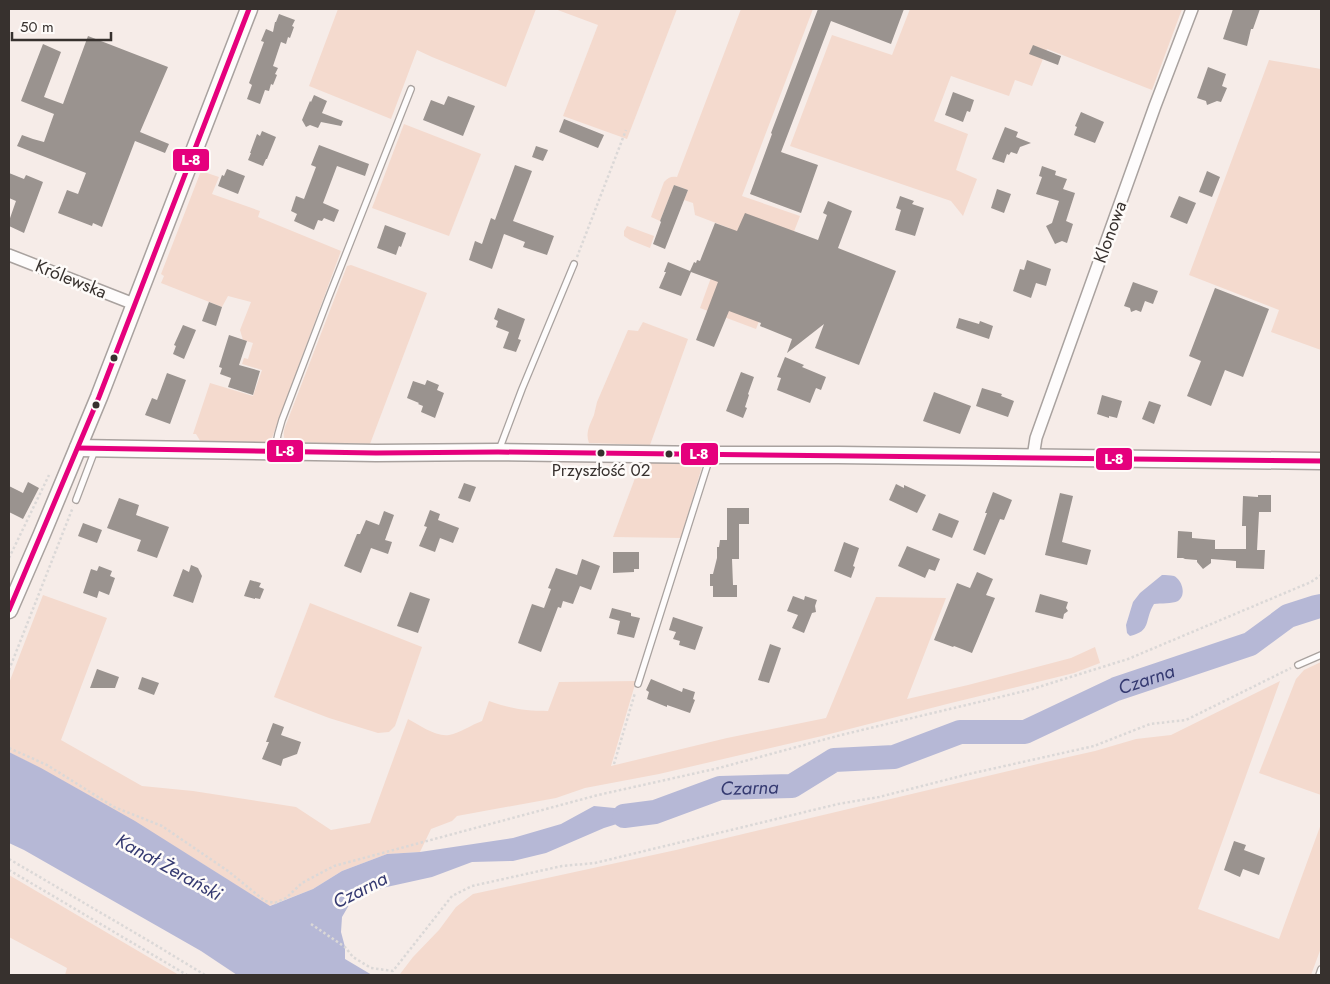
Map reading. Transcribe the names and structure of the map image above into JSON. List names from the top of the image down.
{
  "streets": {
    "street": ["Klonowa", "Królewska"]
  },
  "water": ["Czarna", "Kanał Żerański"],
  "places": ["Przyszłość 02"],
  "lines": ["transit line L-8"],
  "scale_bar": "50 m"
}
